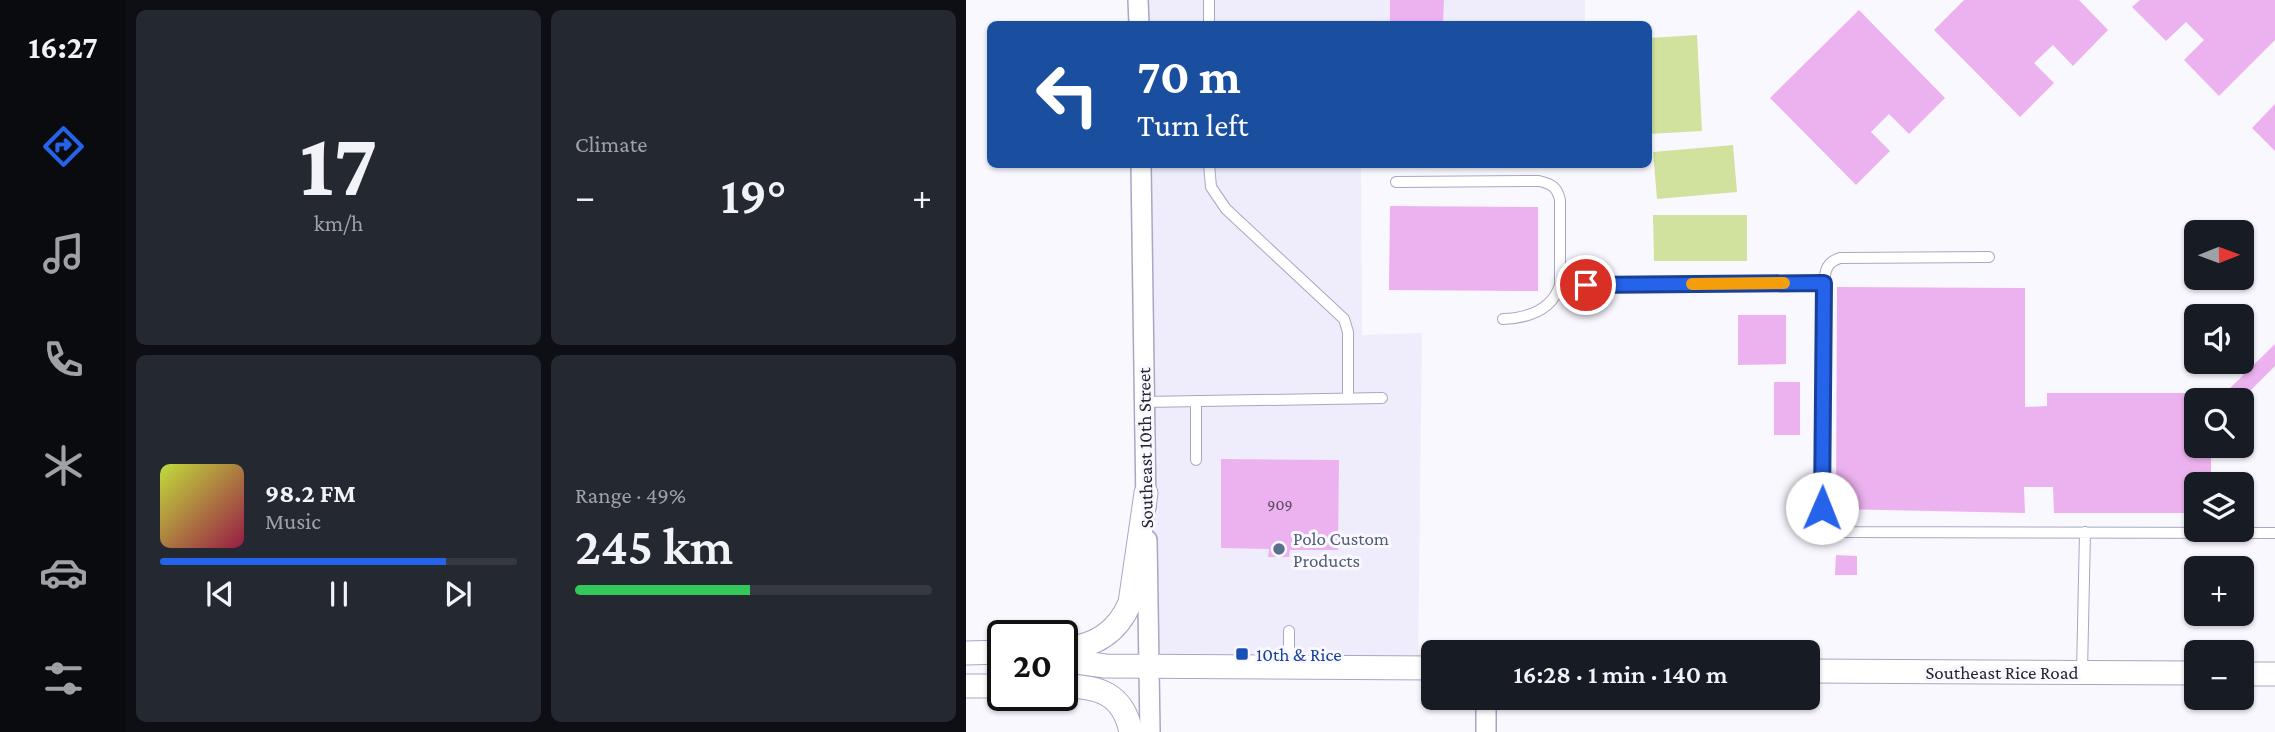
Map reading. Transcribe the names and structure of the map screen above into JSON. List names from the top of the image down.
{
  "streets": {
    "street": ["Southeast 10th Street", "Southeast Rice Road"]
  },
  "places": {
    "other": ["Polo Custom Products"],
    "transit": ["10th & Rice"]
  },
  "house_numbers": ["909"],
  "north": "right",
  "page": {
    "tabs": "16:27",
    "tile": [
      ["17", "km/h"],
      "Climate",
      ["Range · 49%", "245 km"]
    ],
    "turn": ["70 m", "Turn left"],
    "heat": ["−", "19°", "+"],
    "map_buttons": ["+", "−"],
    "song": ["98.2 FM", "Music"],
    "limit": "20",
    "trip": "16:28 · 1 min · 140 m"
  }
}
